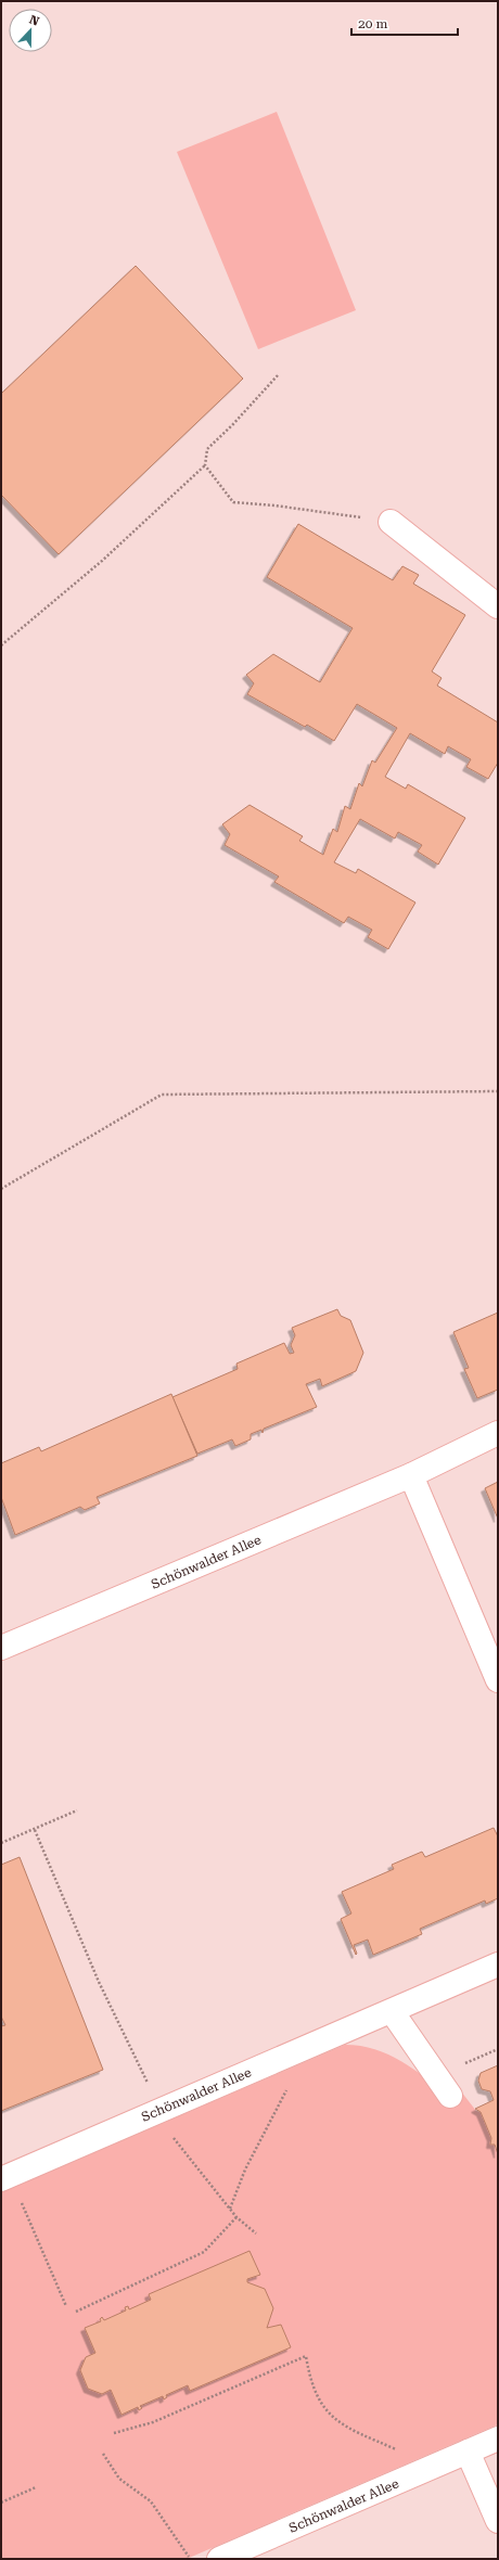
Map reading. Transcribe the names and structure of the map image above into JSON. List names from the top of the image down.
{
  "streets": {
    "street": ["Schönwalder Allee"]
  },
  "scale_bar": "20 m",
  "north": "top"
}
